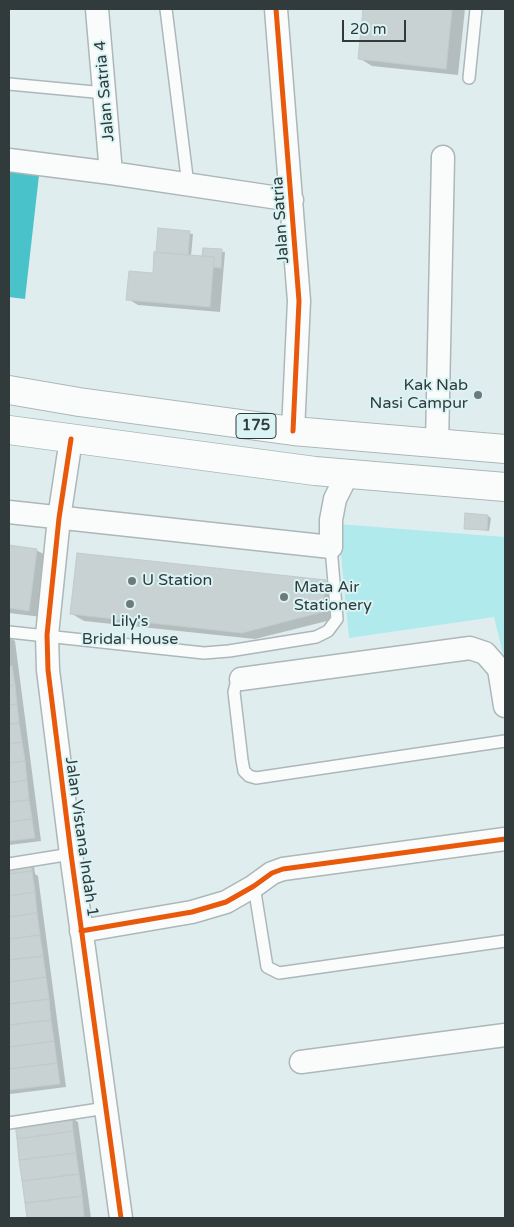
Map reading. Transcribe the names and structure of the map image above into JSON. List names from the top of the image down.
{
  "streets": {
    "highway": ["175"],
    "street": ["Jalan Satria 4", "Jalan Satria", "Jalan Vistana Indah 1"]
  },
  "crossings": [
    ["Jalan Satria", "175"],
    ["175", "Jalan Vistana Indah 1"]
  ],
  "places": [
    "Kak Nab Nasi Campur",
    "U Station",
    "Mata Air Stationery",
    "Lily's Bridal House"
  ],
  "scale_bar": "20 m"
}
